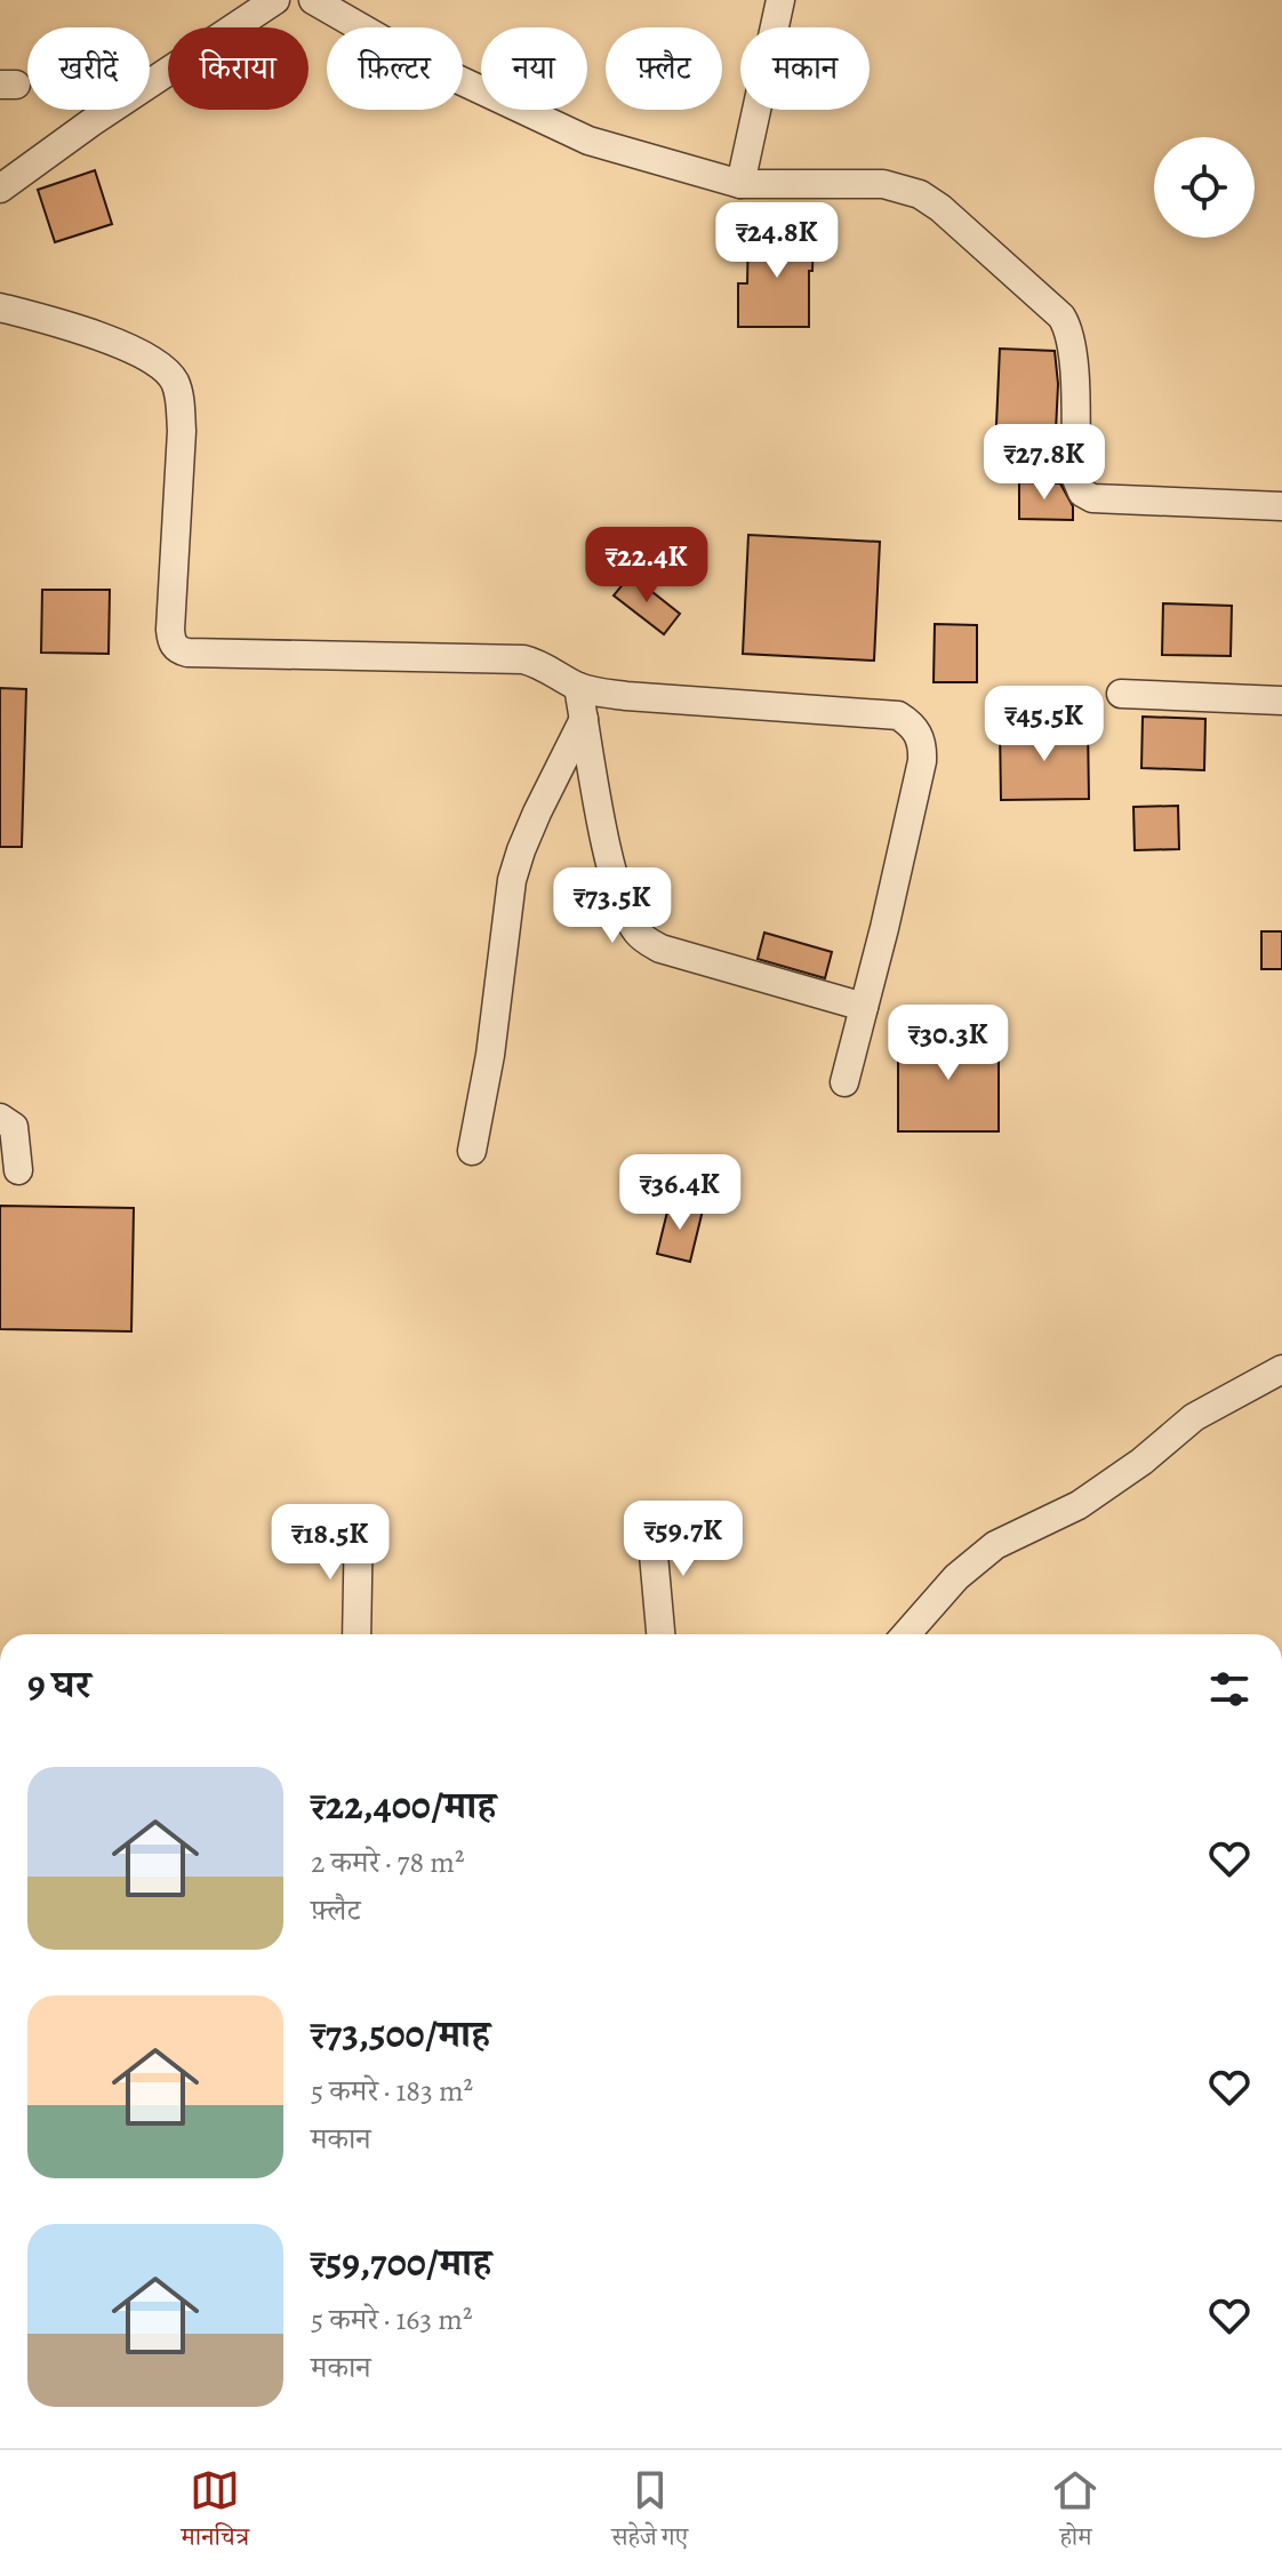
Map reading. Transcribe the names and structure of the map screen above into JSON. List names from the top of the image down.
{
  "page": {
    "chip": [
      "खरीदें",
      "किराया",
      "फ़िल्टर",
      "नया",
      "फ़्लैट",
      "मकान"
    ],
    "price": [
      "₹24.8K",
      "₹27.8K",
      "₹22.4K",
      "₹45.5K",
      "₹73.5K",
      "₹30.3K",
      "₹36.4K",
      "₹59.7K",
      "₹18.5K"
    ],
    "heading": "9 घर",
    "list": [
      {
        "name": "₹22,400/माह",
        "note": "2 कमरे · 78 m² · फ़्लैट"
      },
      {
        "name": "₹73,500/माह",
        "note": "5 कमरे · 183 m² · मकान"
      },
      {
        "name": "₹59,700/माह",
        "note": "5 कमरे · 163 m² · मकान"
      }
    ],
    "tabs": ["मानचित्र", "सहेजे गए", "होम"]
  }
}
